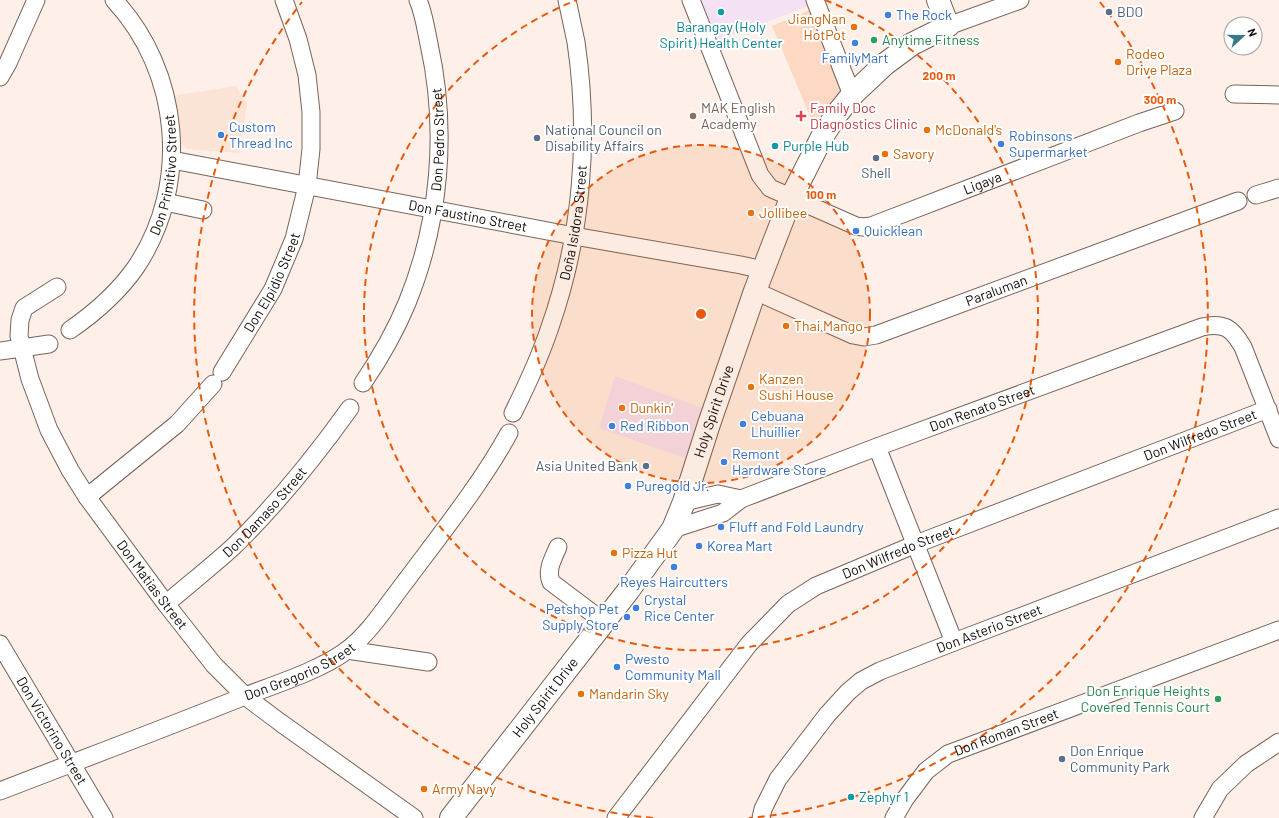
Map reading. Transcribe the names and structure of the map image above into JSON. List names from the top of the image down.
{
  "streets": {
    "main road": ["Holy Spirit Drive"],
    "street": [
      "Don Pedro Street",
      "Don Primitivo Street",
      "Ligaya",
      "Don Faustino Street",
      "Doña Isidora Street",
      "Don Elpidio Street",
      "Paraluman",
      "Don Renato Street",
      "Don Wilfredo Street",
      "Don Damaso Street",
      "Don Matias Street",
      "Don Asterio Street",
      "Don Gregorio Street",
      "Don Victorino Street",
      "Don Roman Street"
    ]
  },
  "crossings": [
    ["Don Pedro Street", "Don Faustino Street"],
    ["Don Primitivo Street", "Don Faustino Street"],
    ["Ligaya", "Holy Spirit Drive"],
    ["Don Faustino Street", "Doña Isidora Street"],
    ["Don Faustino Street", "Don Elpidio Street"],
    ["Don Faustino Street", "Holy Spirit Drive"],
    ["Don Elpidio Street", "Don Matias Street"],
    ["Paraluman", "Holy Spirit Drive"],
    ["Don Renato Street", "Holy Spirit Drive"],
    ["Don Renato Street", "Don Wilfredo Street"],
    ["Don Damaso Street", "Don Matias Street"],
    ["Don Matias Street", "Don Gregorio Street"],
    ["Don Gregorio Street", "Don Victorino Street"]
  ],
  "places": {
    "other": [
      "Barangay (Holy Spirit) Health Center",
      "BDO",
      "The Rock",
      "JiangNan HotPot",
      "Anytime Fitness",
      "FamilyMart",
      "Rodeo Drive Plaza",
      "MAK English Academy",
      "McDonald's",
      "Custom Thread Inc",
      "National Council on Disability Affairs",
      "Robinsons Supermarket",
      "Purple Hub",
      "Savory",
      "Shell",
      "Jollibee",
      "Quicklean",
      "Thai Mango",
      "Kanzen Sushi House",
      "Dunkin'",
      "Cebuana Lhuillier",
      "Red Ribbon",
      "Remont Hardware Store",
      "Asia United Bank",
      "Puregold Jr.",
      "Fluff and Fold Laundry",
      "Korea Mart",
      "Pizza Hut",
      "Reyes Haircutters",
      "Crystal Rice Center",
      "Petshop Pet Supply Store",
      "Pwesto Community Mall",
      "Mandarin Sky",
      "Don Enrique Heights Covered Tennis Court",
      "Don Enrique Community Park",
      "Army Navy",
      "Zephyr 1"
    ],
    "health": ["Family Doc Diagnostics Clinic"]
  },
  "north": "right",
  "rings": ["200 m", "300 m", "100 m"]
}
